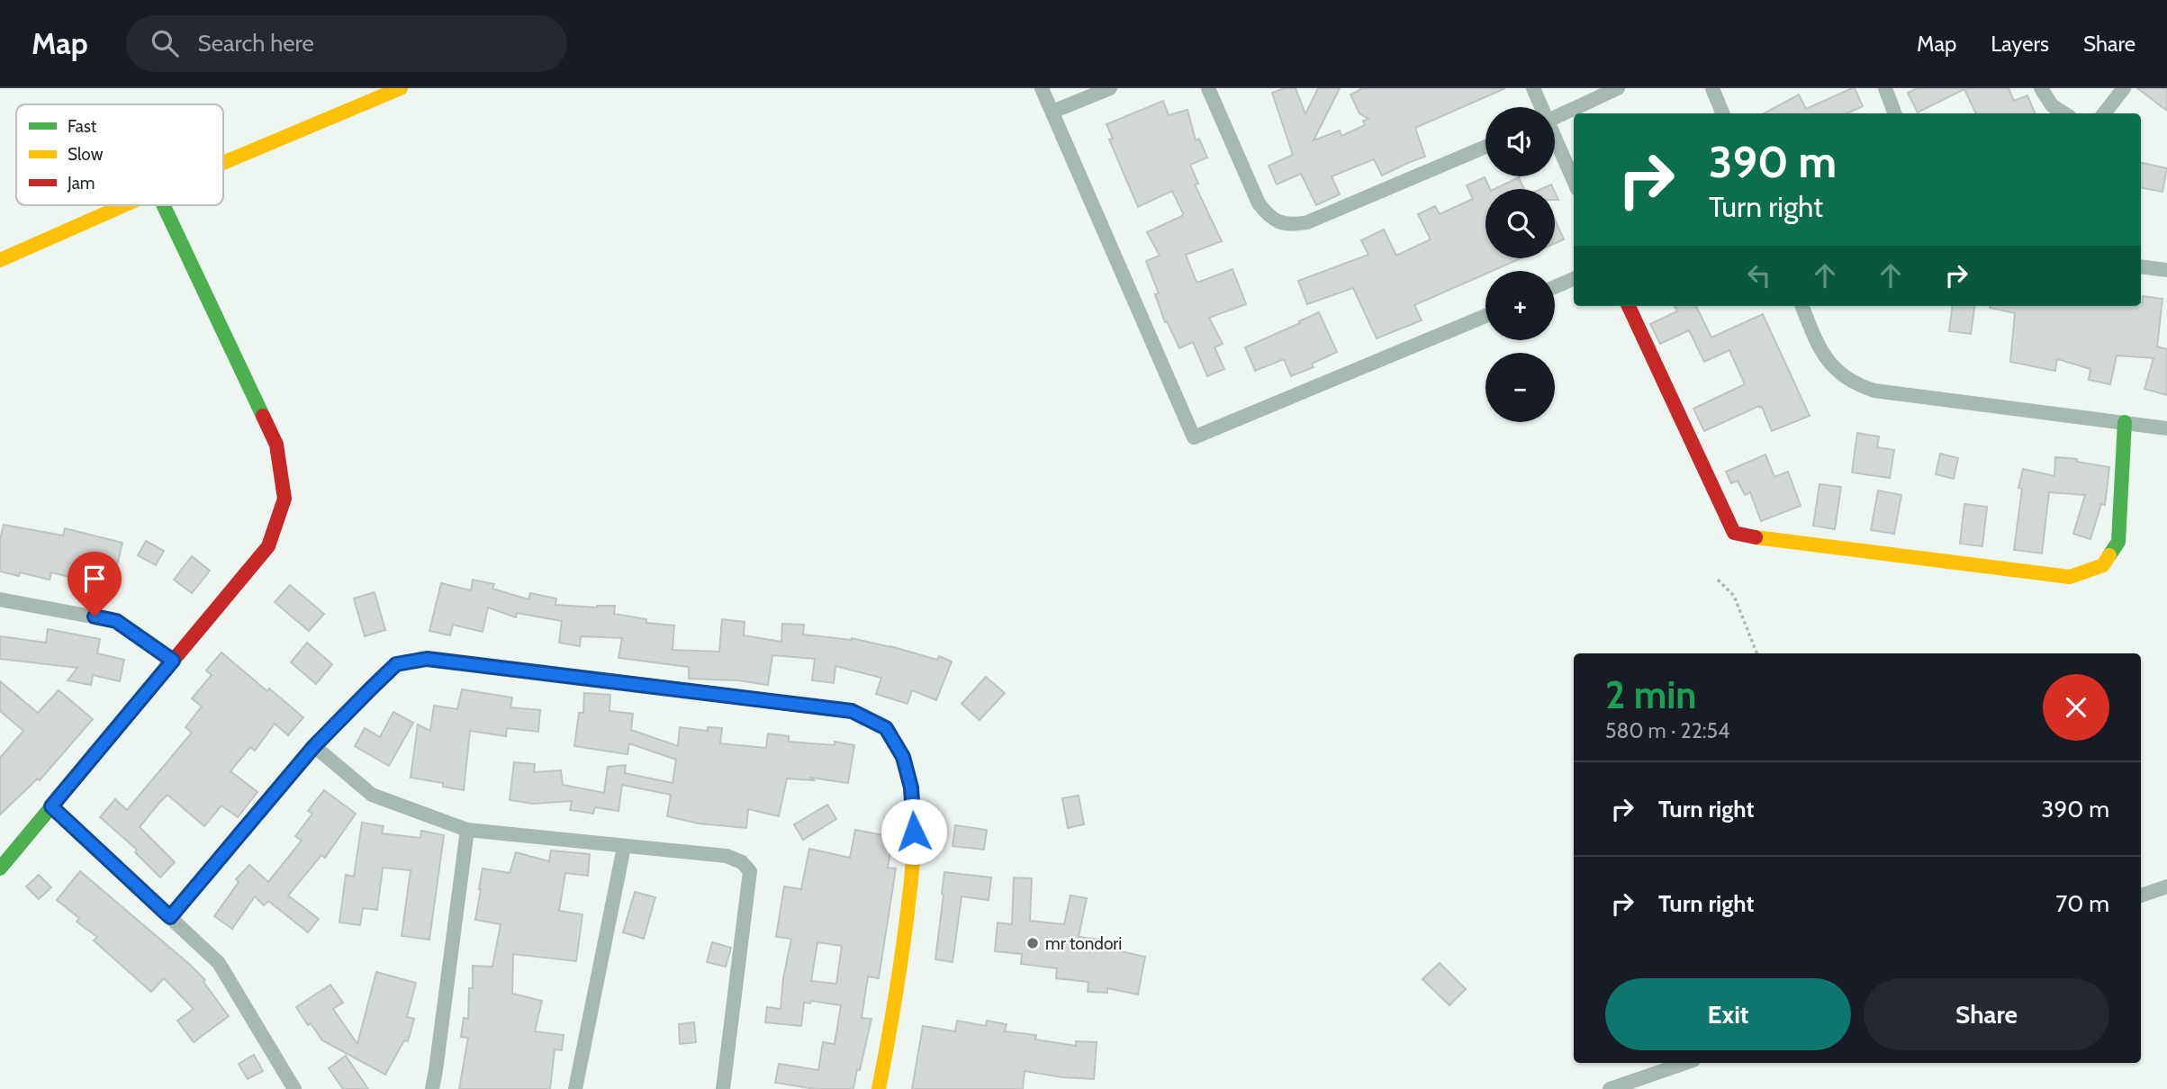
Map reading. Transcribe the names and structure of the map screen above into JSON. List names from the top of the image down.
{
  "places": ["mr tondori"],
  "legend": ["Fast", "Slow", "Jam"],
  "page": {
    "header": "Map",
    "search": "Search here",
    "nav": ["Map", "Layers", "Share"],
    "map_buttons": ["+", "−"],
    "turn": ["390 m", "Turn right"],
    "heading": ["2 min", "580 m · 22:54"],
    "list": [
      {
        "name": "Turn right",
        "value": "390 m"
      },
      {
        "name": "Turn right",
        "value": "70 m"
      }
    ],
    "buttons": ["Exit", "Share"]
  }
}
